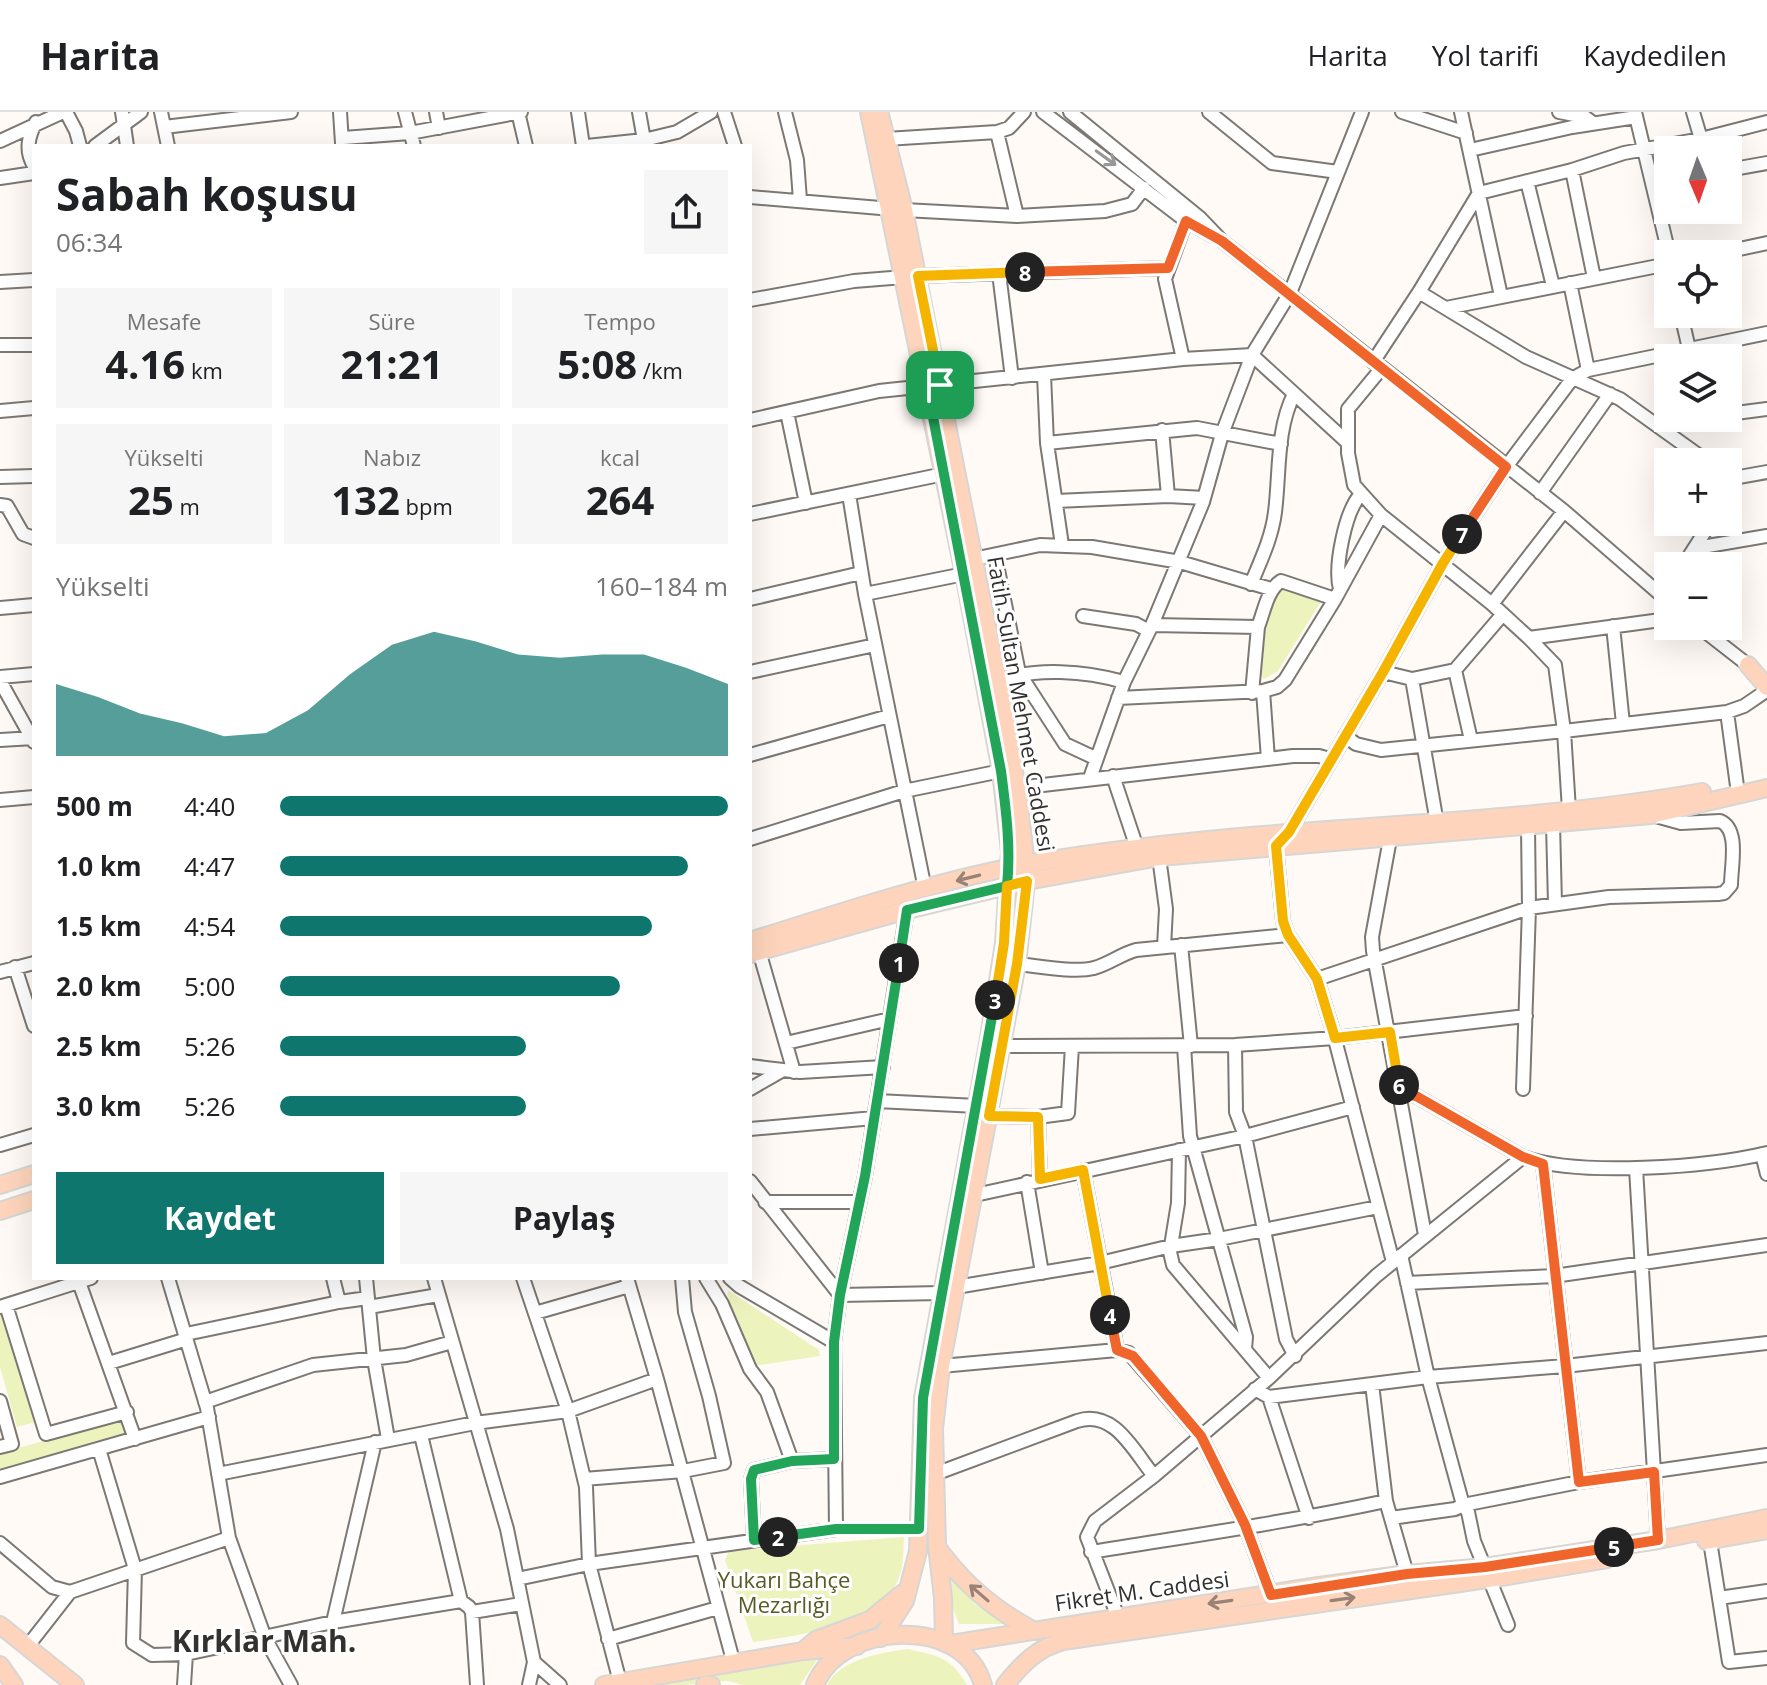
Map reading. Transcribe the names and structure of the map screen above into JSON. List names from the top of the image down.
{
  "streets": {
    "main road": ["Fatih Sultan Mehmet Caddesi", "Fikret M. Caddesi"]
  },
  "crossings": [
    ["Fatih Sultan Mehmet Caddesi", "Fikret M. Caddesi"]
  ],
  "districts": ["Kırklar Mah."],
  "parks": ["Yukarı Bahçe Mezarlığı"],
  "north": "bottom",
  "page": {
    "header": "Harita",
    "nav": ["Harita", "Yol tarifi", "Kaydedilen"],
    "map_buttons": ["+", "−"],
    "heading": ["Sabah koşusu", "06:34"],
    "pins": [
      "8",
      "7",
      "1",
      "3",
      "6",
      "4",
      "2",
      "5"
    ],
    "stats": [
      ["Mesafe", "4.16 km"],
      ["Süre", "21:21"],
      ["Tempo", "5:08 /km"],
      ["Yükselti", "25 m"],
      ["Nabız", "132 bpm"],
      ["kcal", "264"]
    ],
    "chart": ["Yükselti", "160–184 m"],
    "list": [
      {
        "name": "500 m",
        "note": "4:40"
      },
      {
        "name": "1.0 km",
        "note": "4:47"
      },
      {
        "name": "1.5 km",
        "note": "4:54"
      },
      {
        "name": "2.0 km",
        "note": "5:00"
      },
      {
        "name": "2.5 km",
        "note": "5:26"
      },
      {
        "name": "3.0 km",
        "note": "5:26"
      }
    ],
    "buttons": ["Kaydet", "Paylaş"]
  }
}
